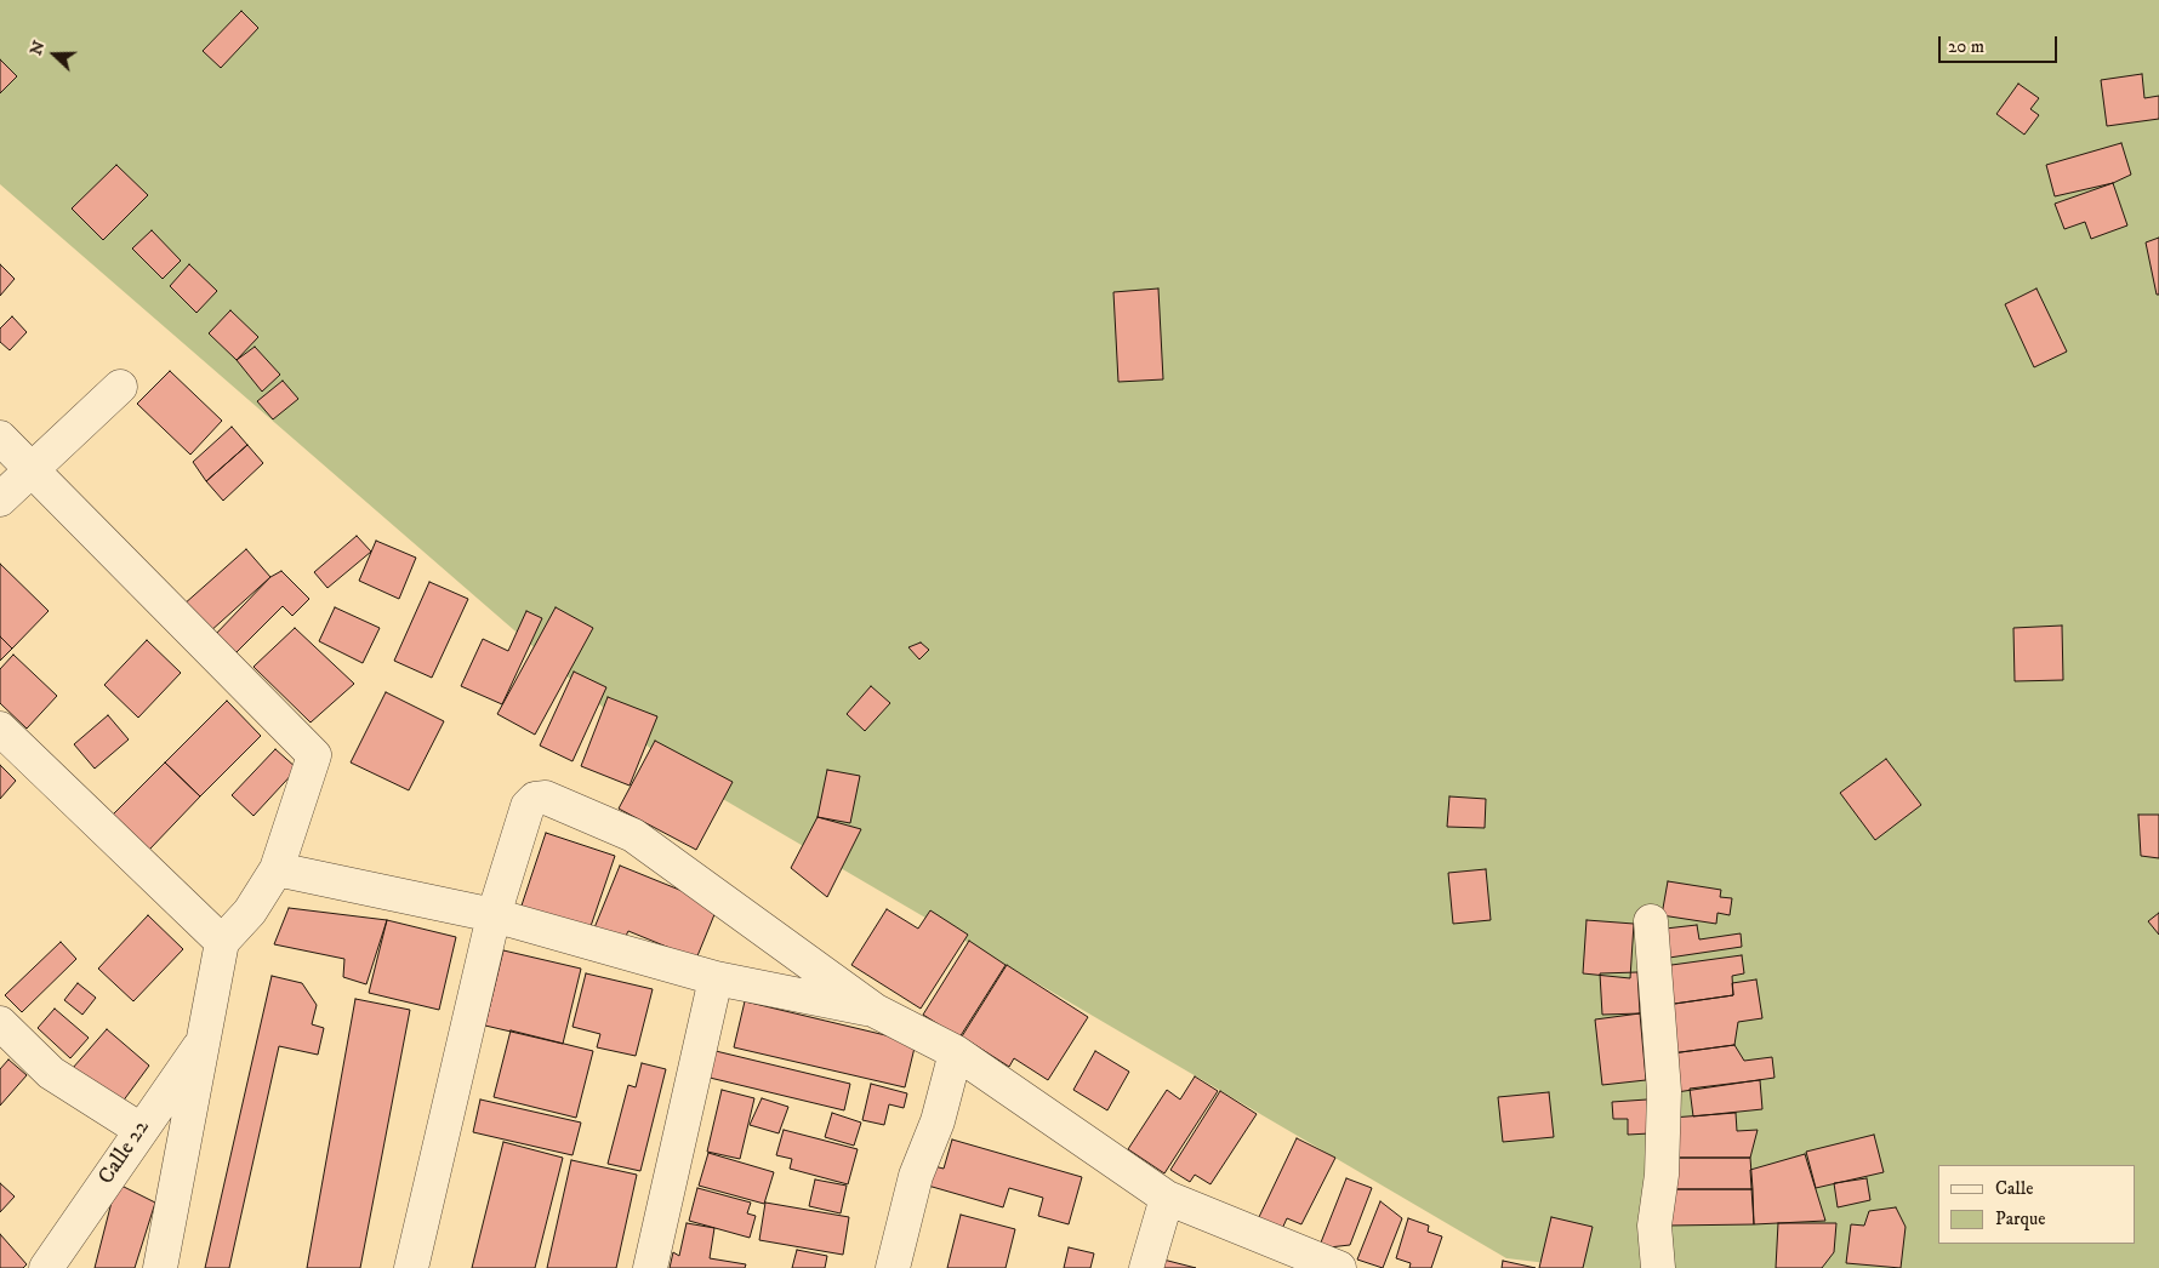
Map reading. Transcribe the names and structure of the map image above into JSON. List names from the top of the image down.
{
  "streets": {
    "street": ["Calle 22"]
  },
  "legend": ["Calle", "Parque"],
  "scale_bar": "20 m",
  "north": "left"
}
